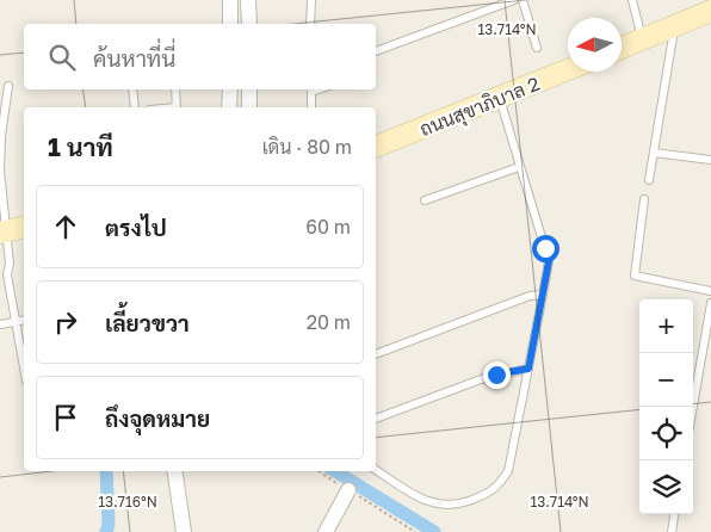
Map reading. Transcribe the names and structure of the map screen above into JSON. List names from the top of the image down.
{
  "streets": {
    "street": ["ถนนสุขาภิบาล 2"]
  },
  "north": "left",
  "page": {
    "search": "ค้นหาที่นี่",
    "heading": ["1 นาที", "เดิน · 80 m"],
    "list": [
      ["ตรงไป", "60 m"],
      ["เลี้ยวขวา", "20 m"],
      "ถึงจุดหมาย"
    ],
    "map_buttons": ["+", "−"]
  },
  "coordinates": ["13.714°N", "13.716°N"]
}
